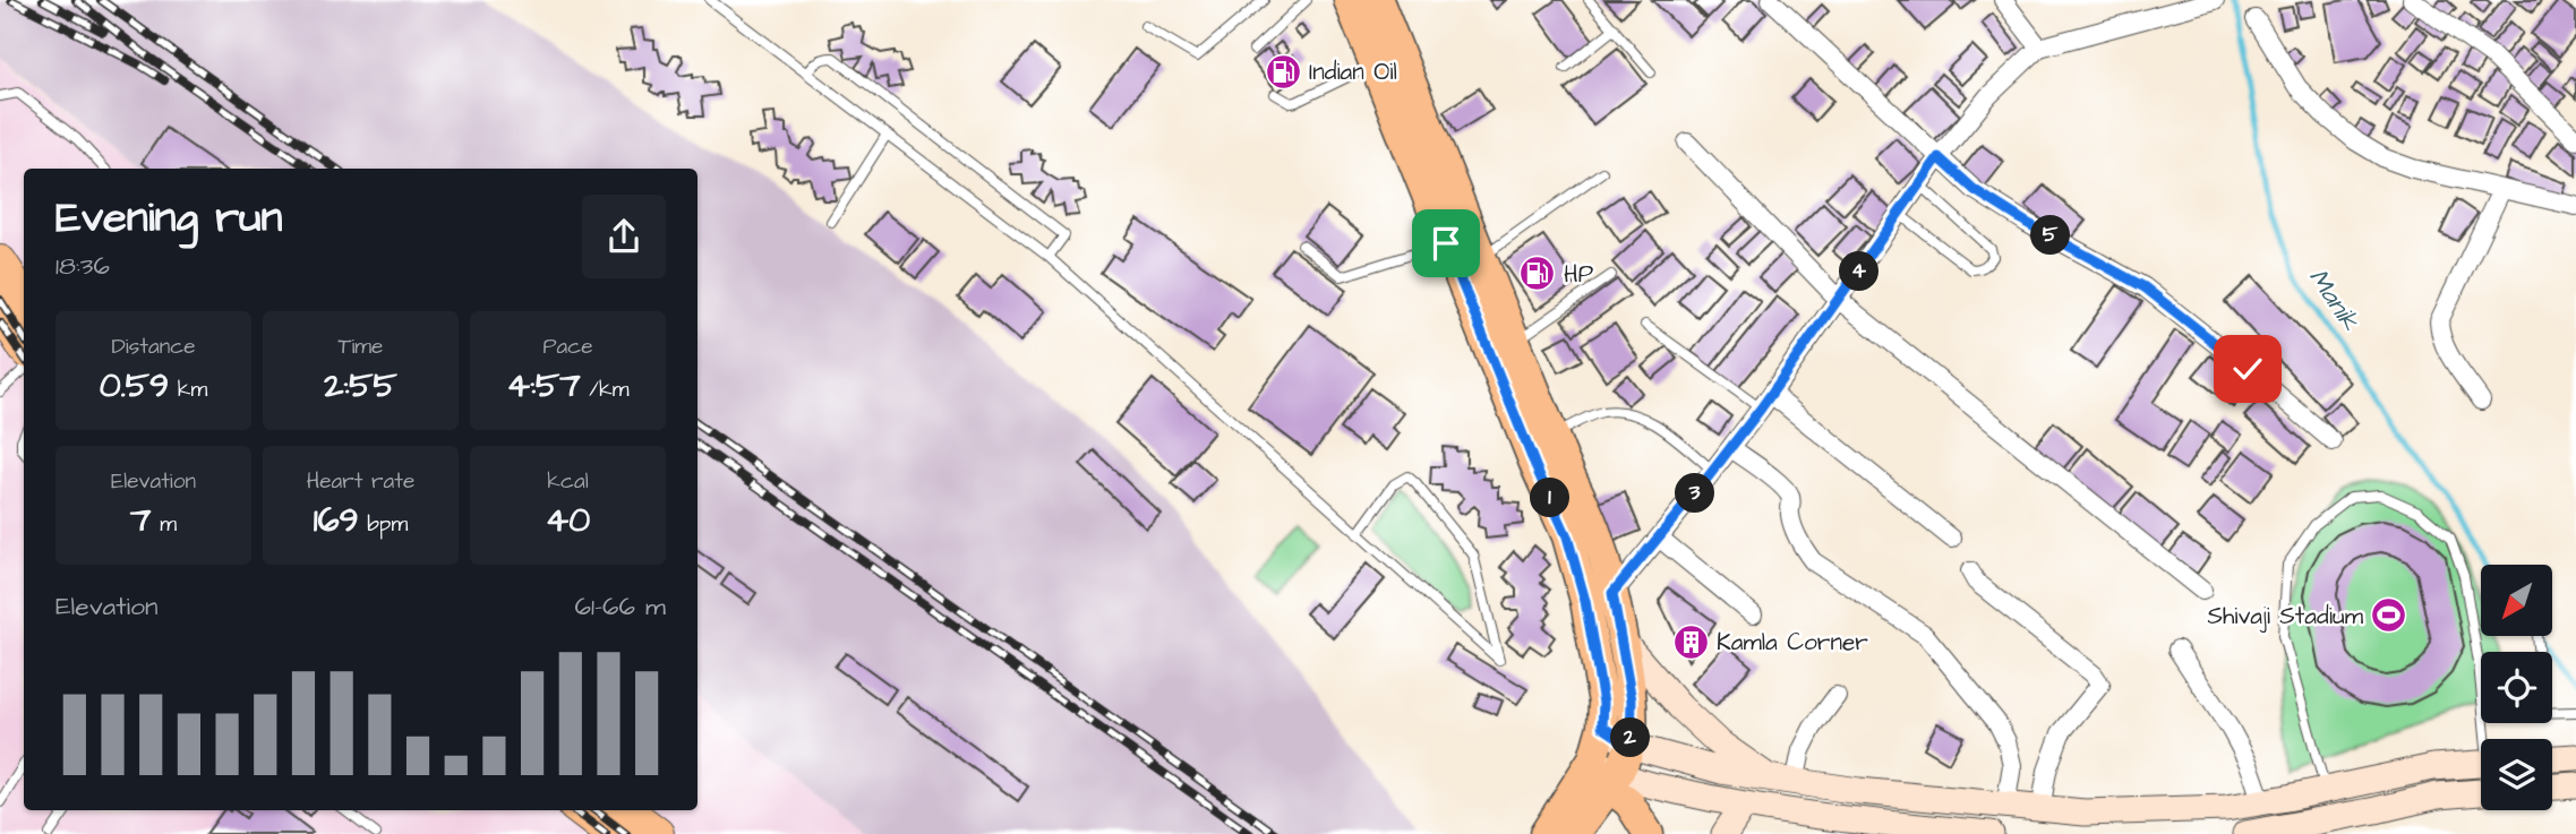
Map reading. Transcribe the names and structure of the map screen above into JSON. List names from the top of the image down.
{
  "water": ["Manik"],
  "places": {
    "fuel station": ["Indian Oil", "HP"],
    "sports": ["Shivaji Stadium"],
    "building": ["Kamla Corner"]
  },
  "north": "bottom left",
  "page": {
    "heading": ["Evening run", "18:36"],
    "pins": [
      "5",
      "4",
      "3",
      "1",
      "2"
    ],
    "stats": [
      ["Distance", "0.59 km"],
      ["Time", "2:55"],
      ["Pace", "4:57 /km"],
      ["Elevation", "7 m"],
      ["Heart rate", "169 bpm"],
      ["kcal", "40"]
    ],
    "chart": ["Elevation", "61–66 m"]
  }
}
